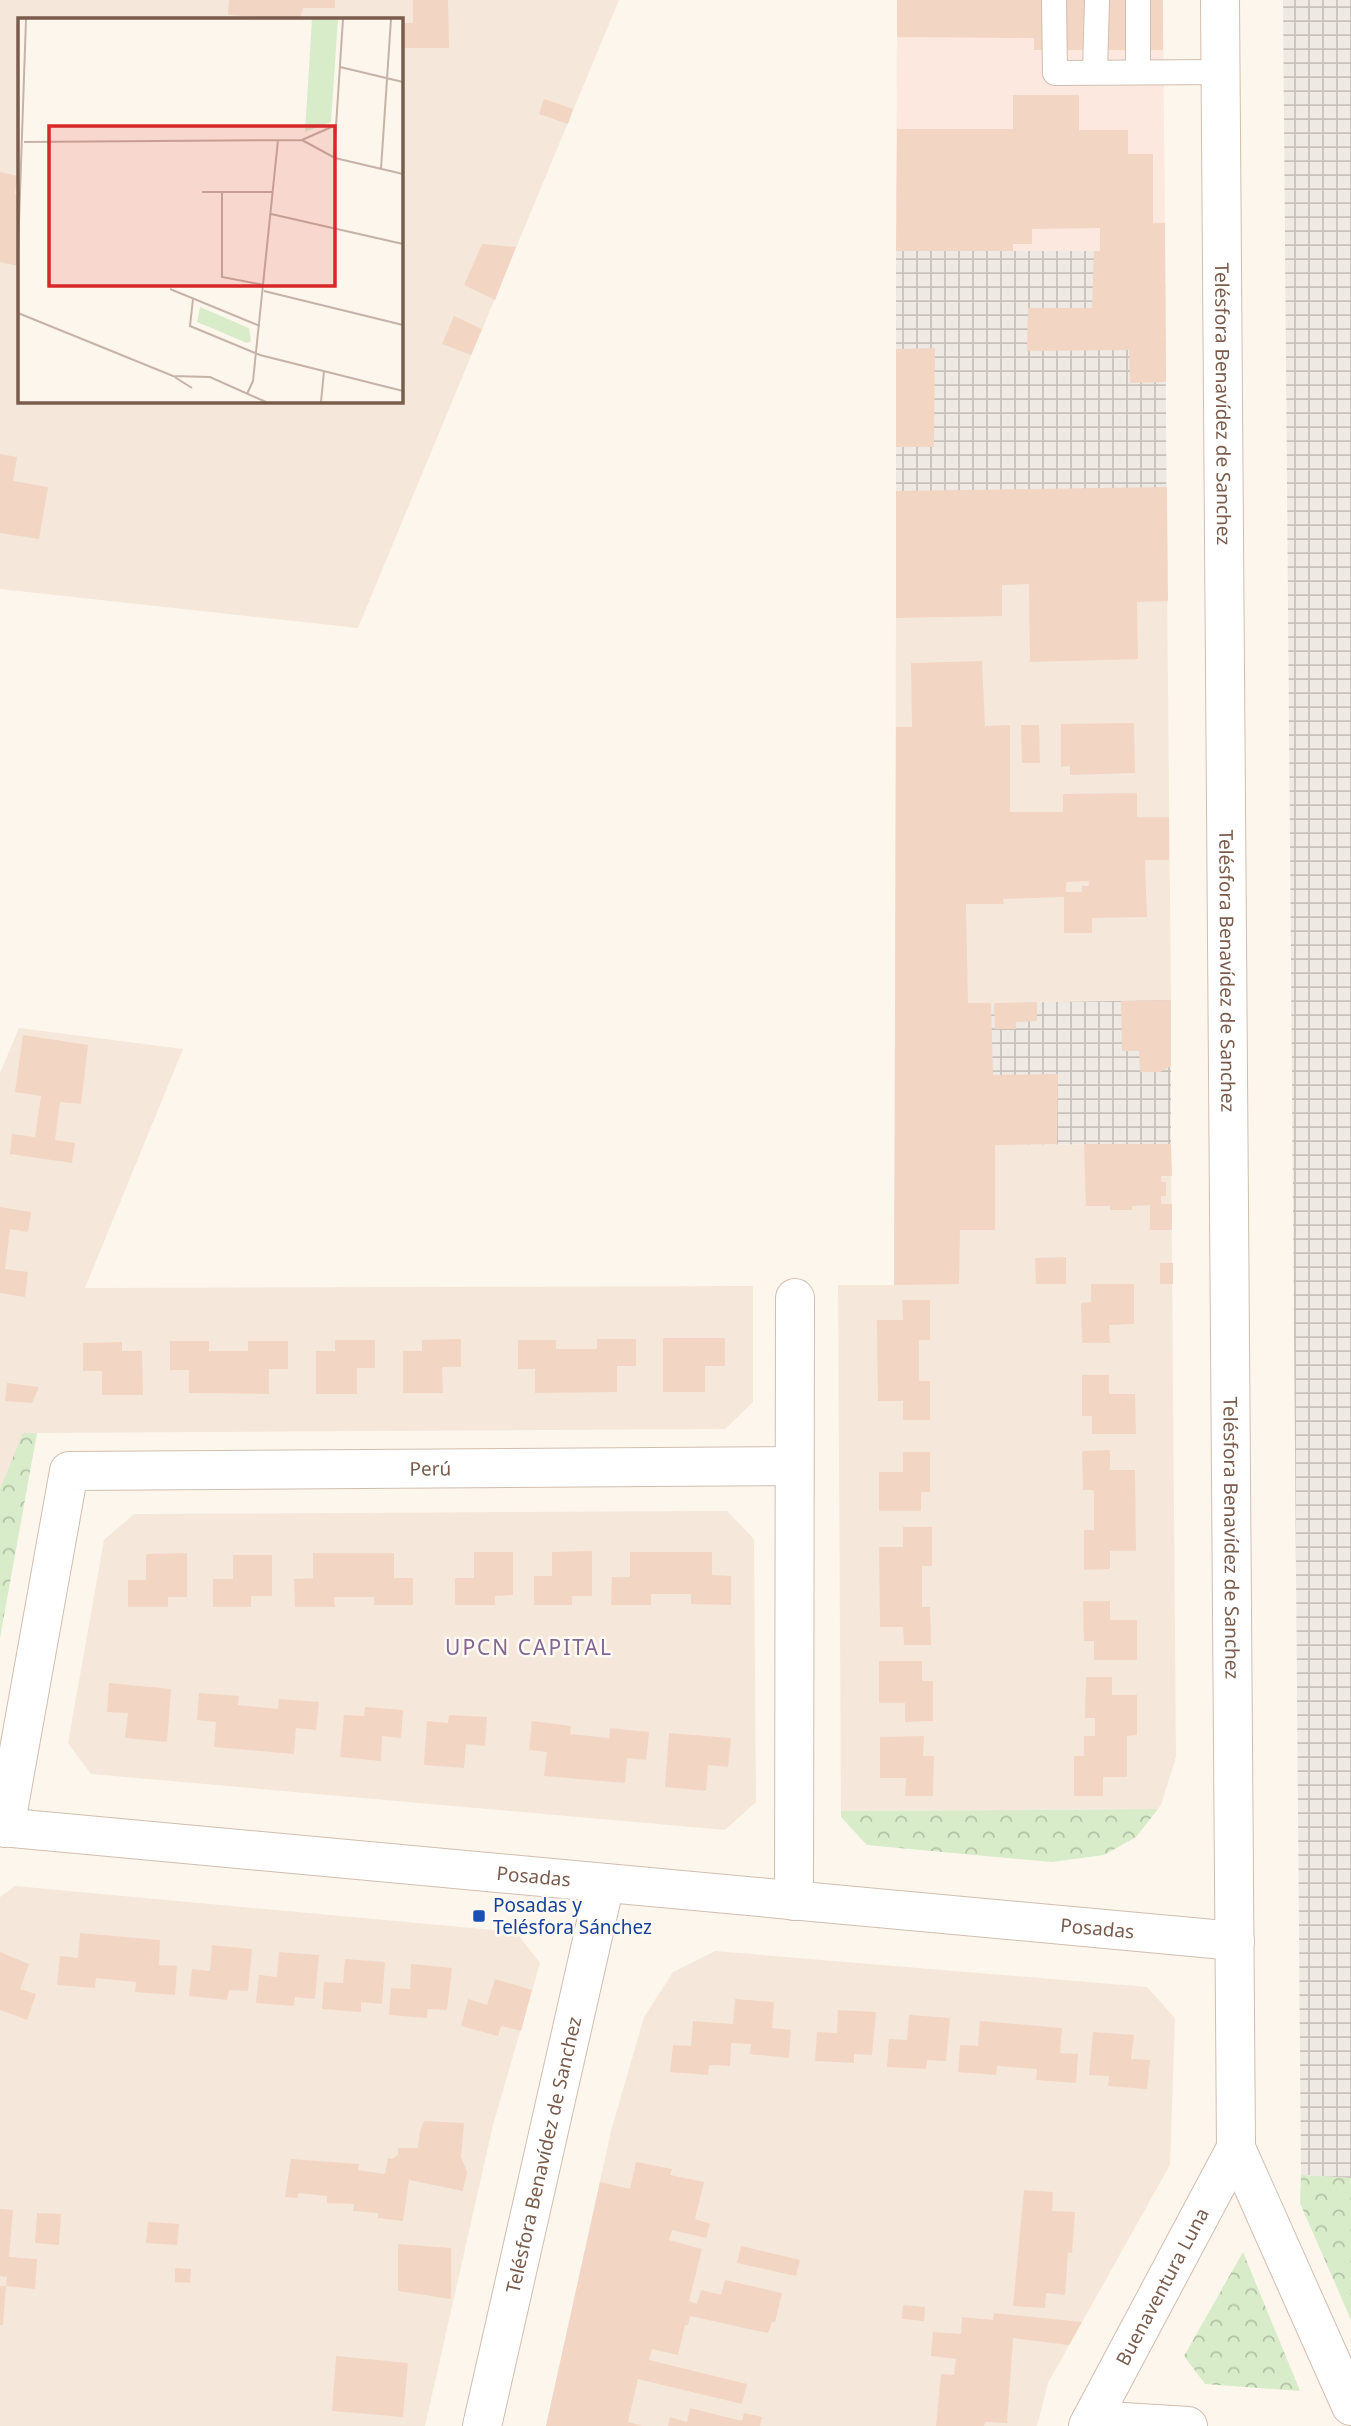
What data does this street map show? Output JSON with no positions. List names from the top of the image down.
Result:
{
  "streets": {
    "street": [
      "Telésfora Benavídez de Sanchez",
      "Perú",
      "Posadas",
      "Buenaventura Luna"
    ]
  },
  "crossings": [
    ["Telésfora Benavídez de Sanchez", "Posadas"],
    ["Telésfora Benavídez de Sanchez", "Buenaventura Luna"],
    ["Perú", "Posadas"],
    ["Posadas", "Buenaventura Luna"]
  ],
  "districts": ["UPCN CAPITAL"],
  "places": {
    "transit": ["Posadas y Telésfora Sánchez"]
  }
}
